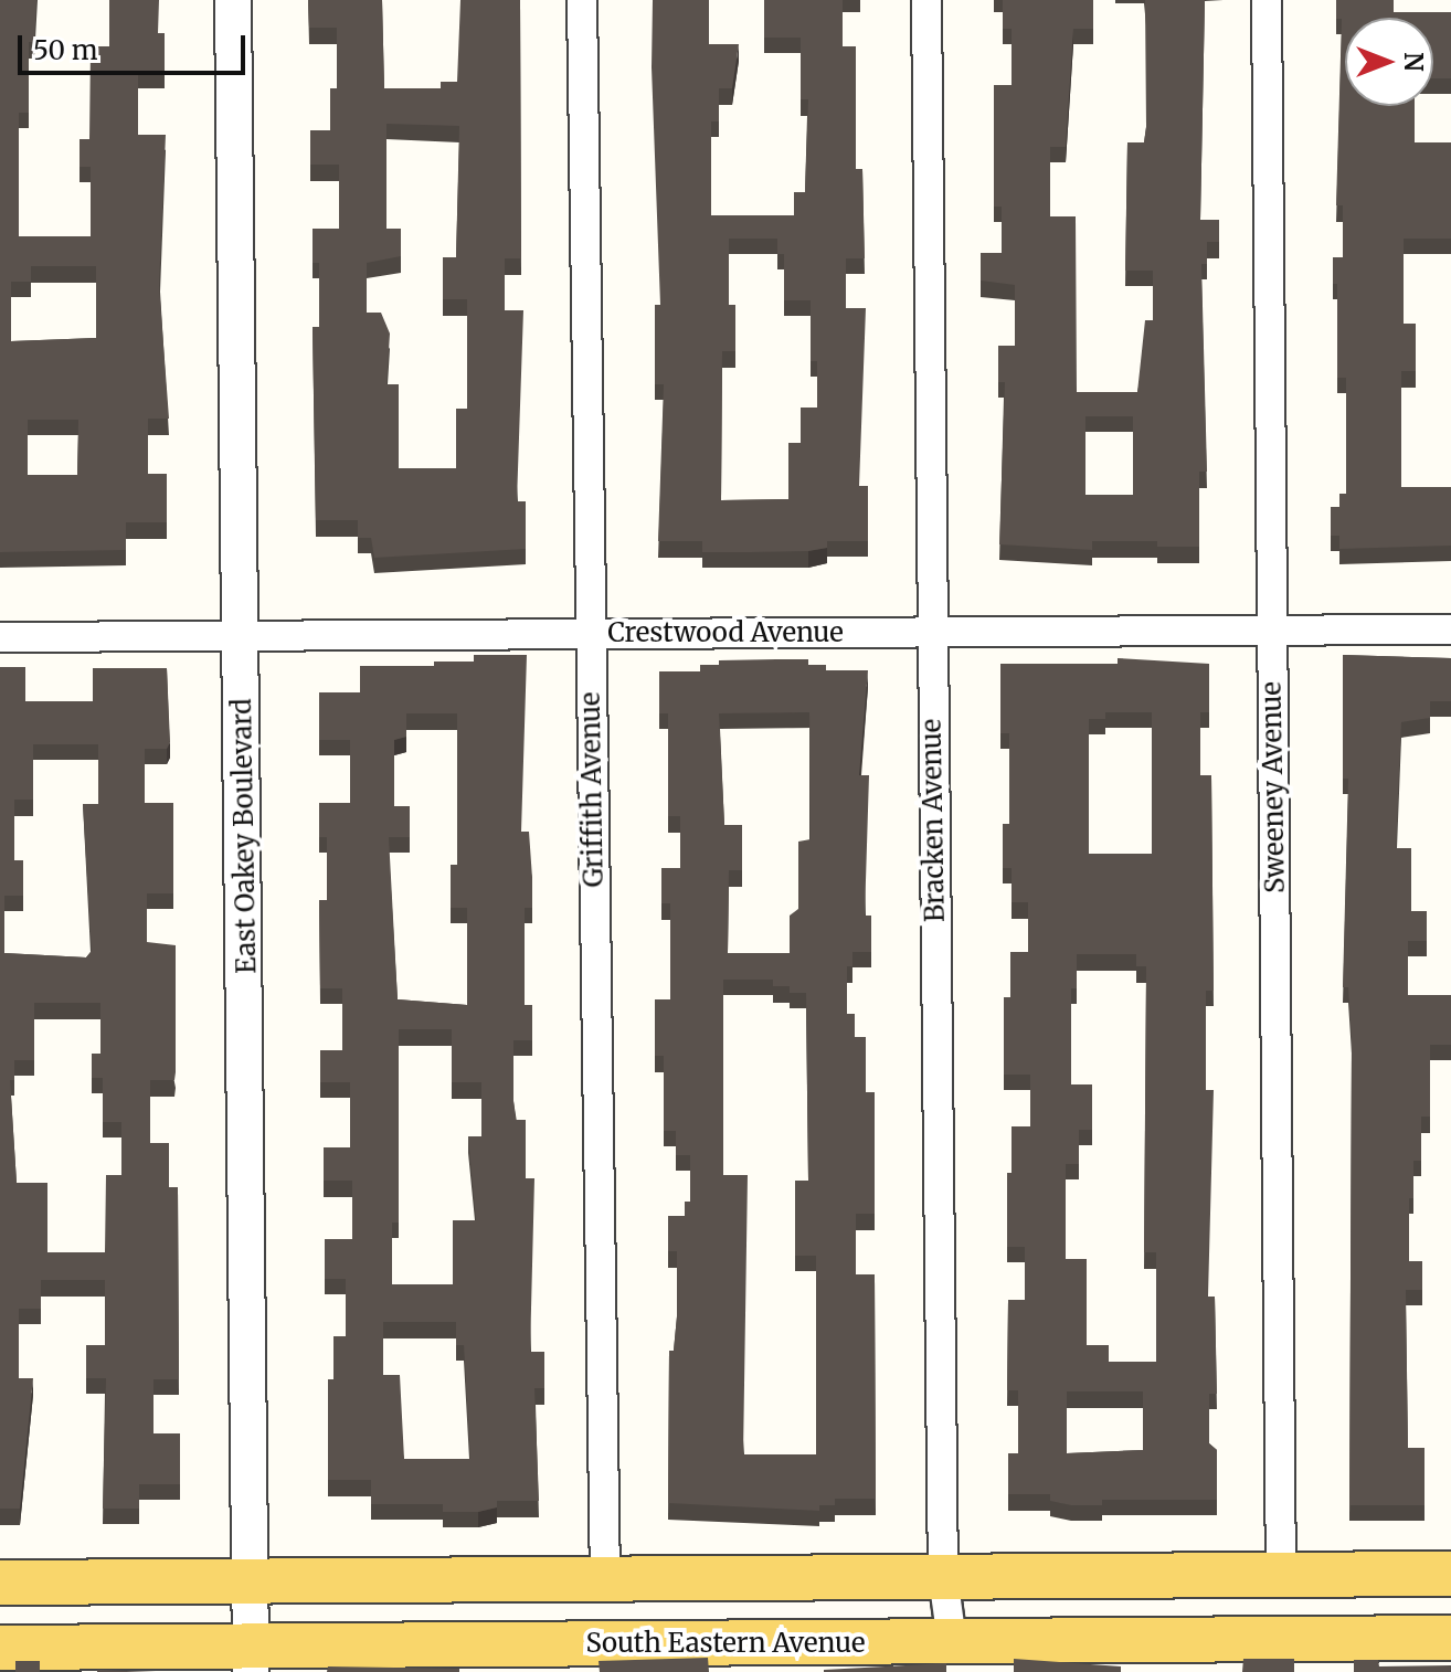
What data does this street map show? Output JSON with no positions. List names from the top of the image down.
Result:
{
  "streets": {
    "main road": ["South Eastern Avenue"],
    "street": [
      "Crestwood Avenue",
      "Sweeney Avenue",
      "Griffith Avenue",
      "Bracken Avenue",
      "East Oakey Boulevard"
    ]
  },
  "crossings": [
    ["Crestwood Avenue", "Sweeney Avenue"],
    ["Crestwood Avenue", "Griffith Avenue"],
    ["Crestwood Avenue", "Bracken Avenue"],
    ["Crestwood Avenue", "East Oakey Boulevard"],
    ["Bracken Avenue", "South Eastern Avenue"],
    ["East Oakey Boulevard", "South Eastern Avenue"]
  ],
  "scale_bar": "50 m",
  "north": "right"
}
